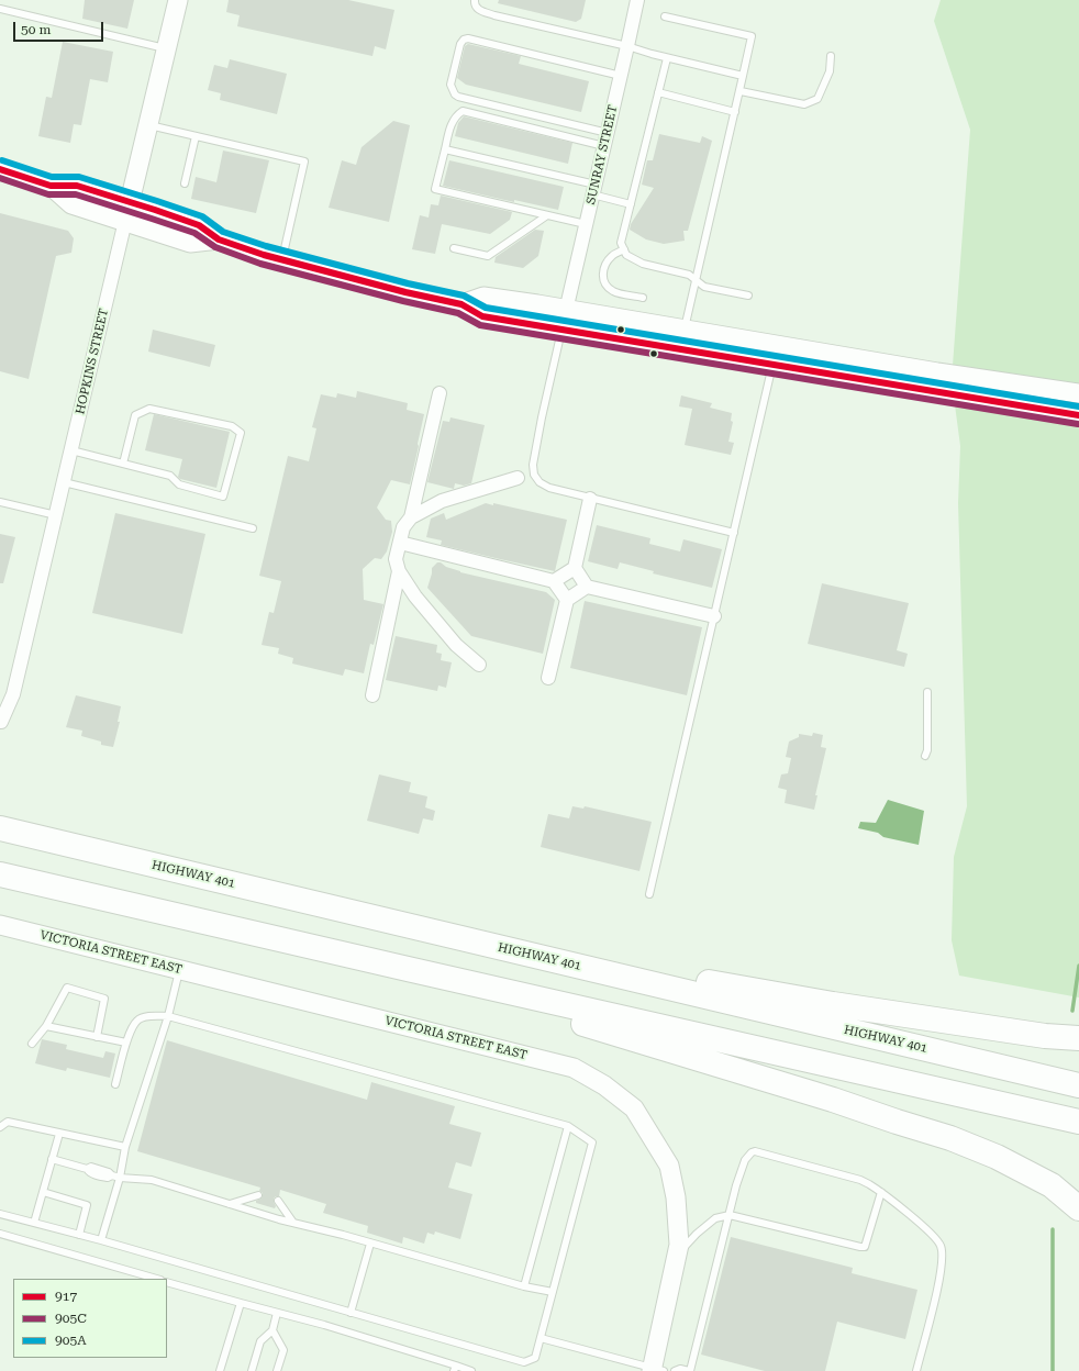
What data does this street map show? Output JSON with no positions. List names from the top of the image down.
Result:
{
  "streets": {
    "highway": ["HIGHWAY 401"],
    "main road": ["HOPKINS STREET", "VICTORIA STREET EAST"],
    "street": ["SUNRAY STREET"]
  },
  "lines": ["transit line 905A", "transit line 917", "transit line 905C"],
  "legend": ["917", "905C", "905A"],
  "scale_bar": "50 m"
}
